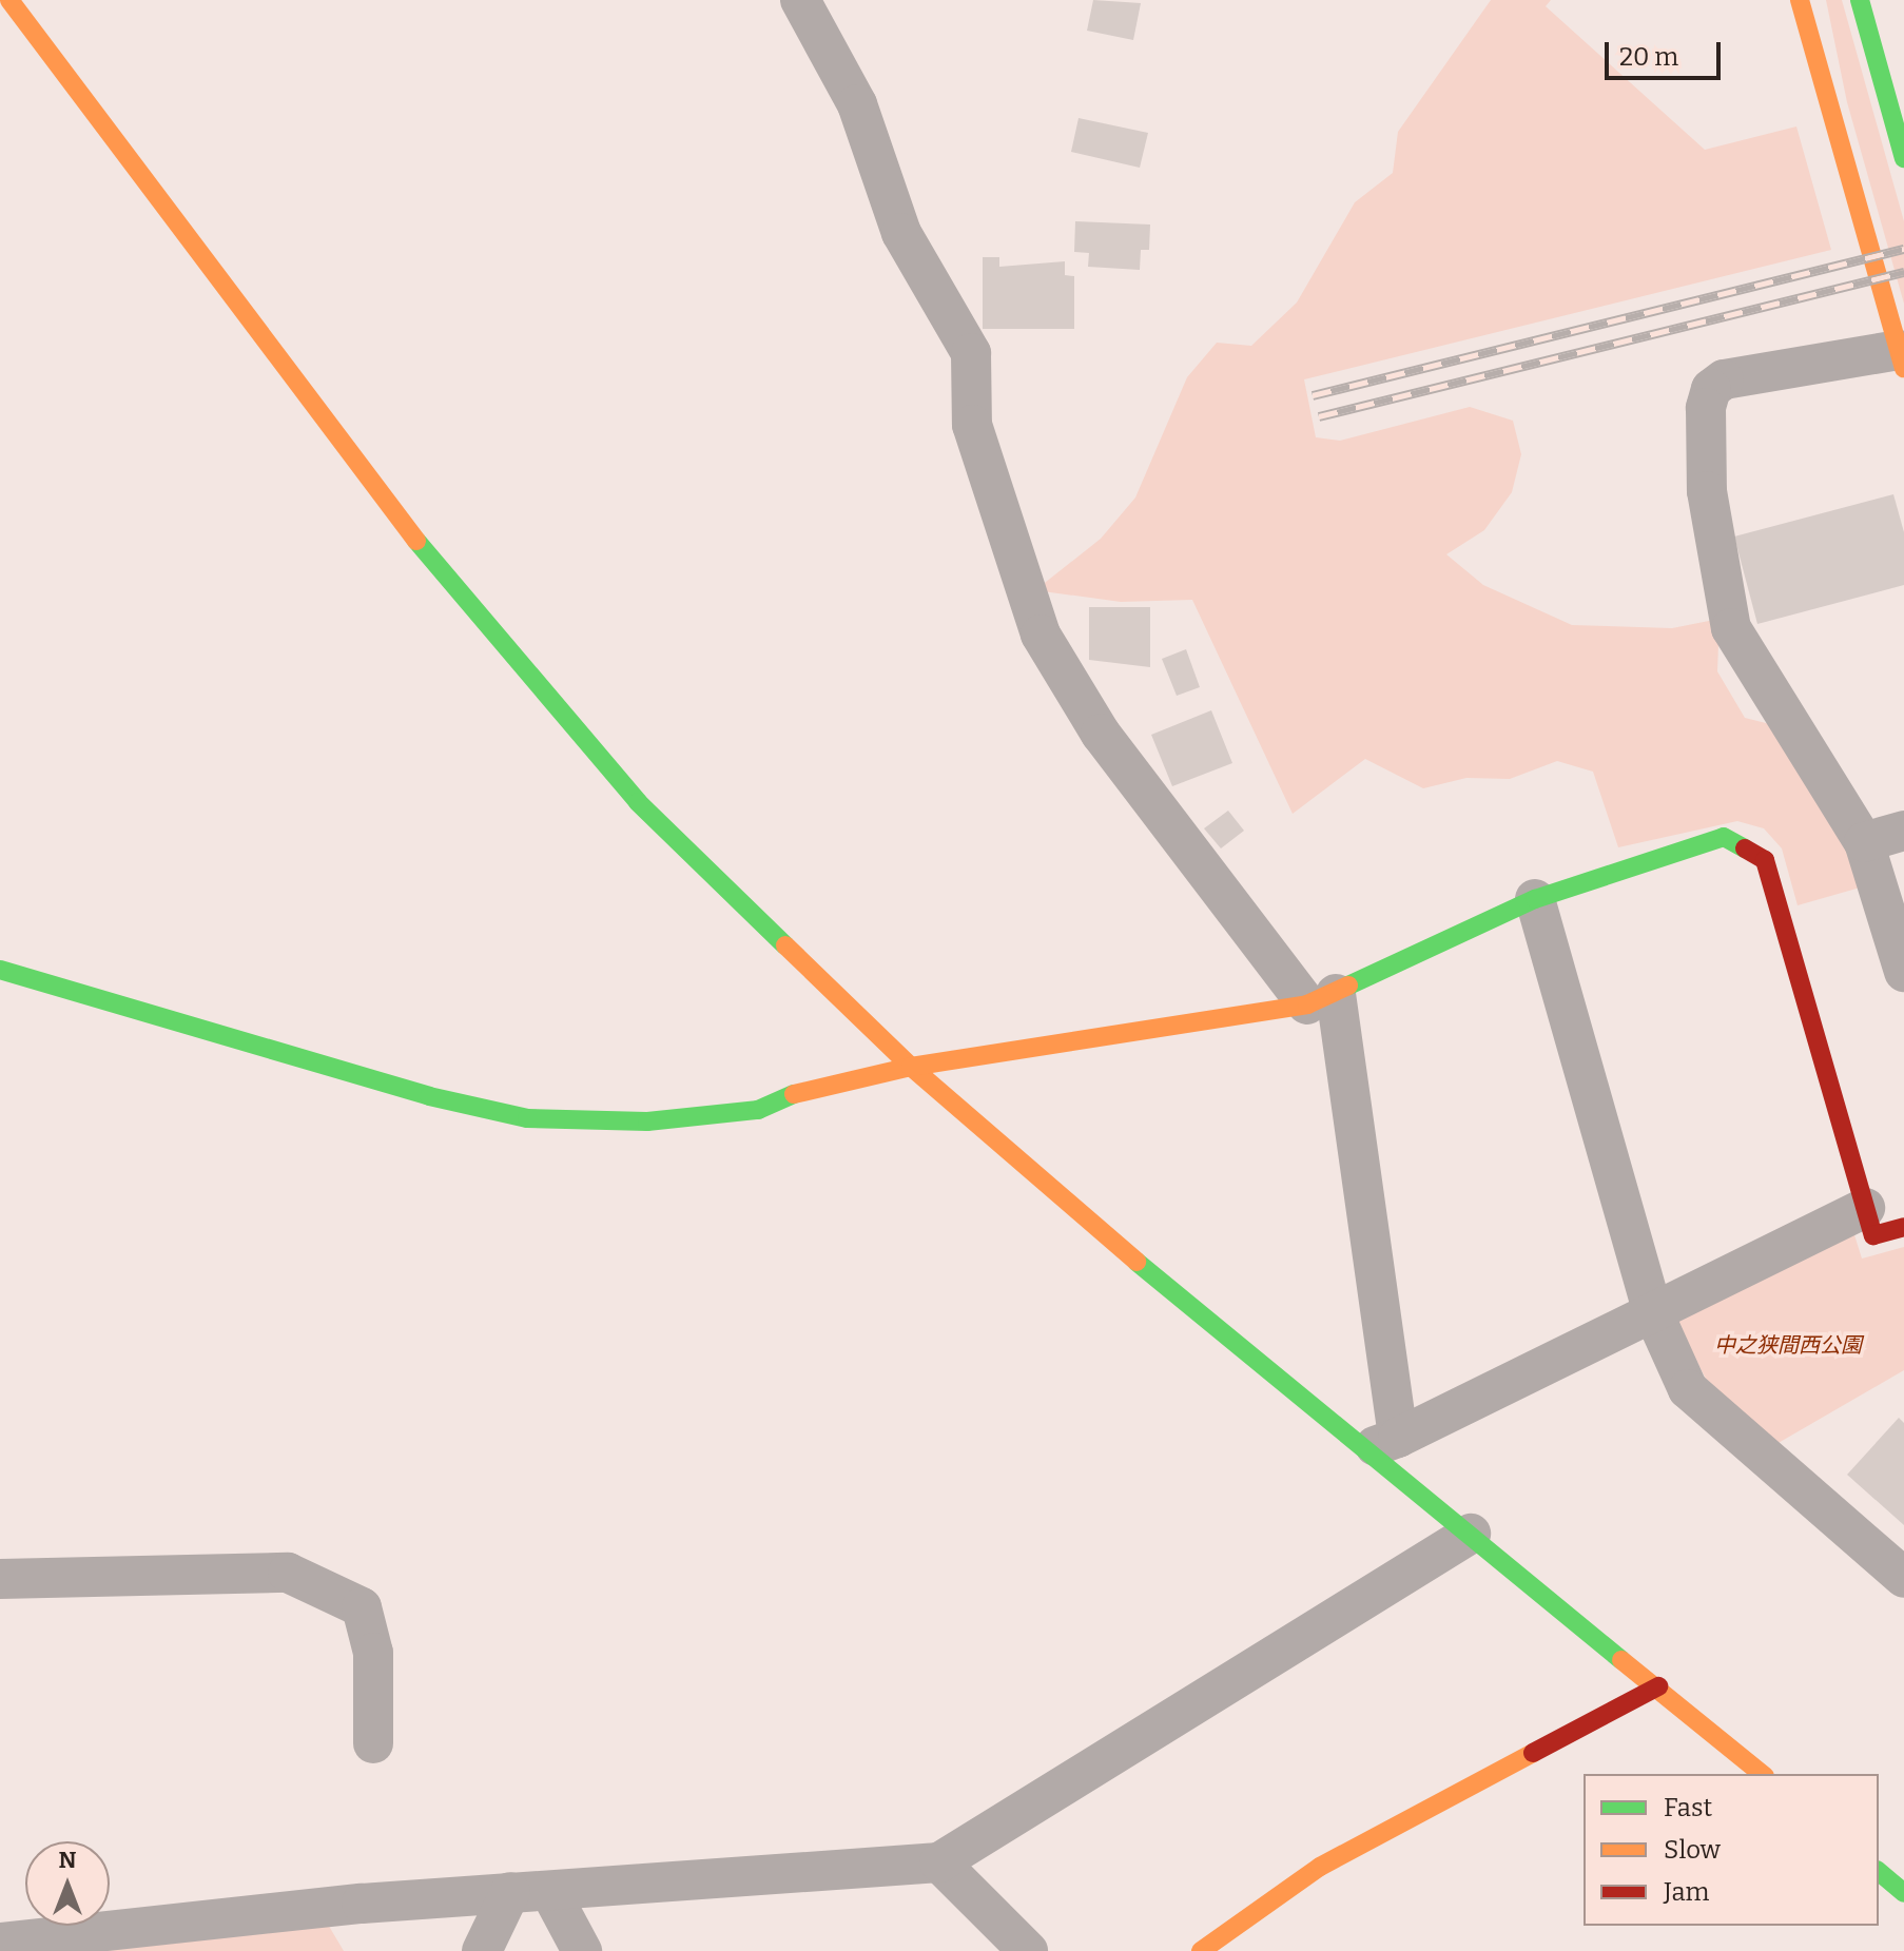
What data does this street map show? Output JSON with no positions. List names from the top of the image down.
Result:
{
  "parks": ["中之狭間西公園"],
  "legend": ["Fast", "Slow", "Jam"],
  "scale_bar": "20 m",
  "north": "top"
}
